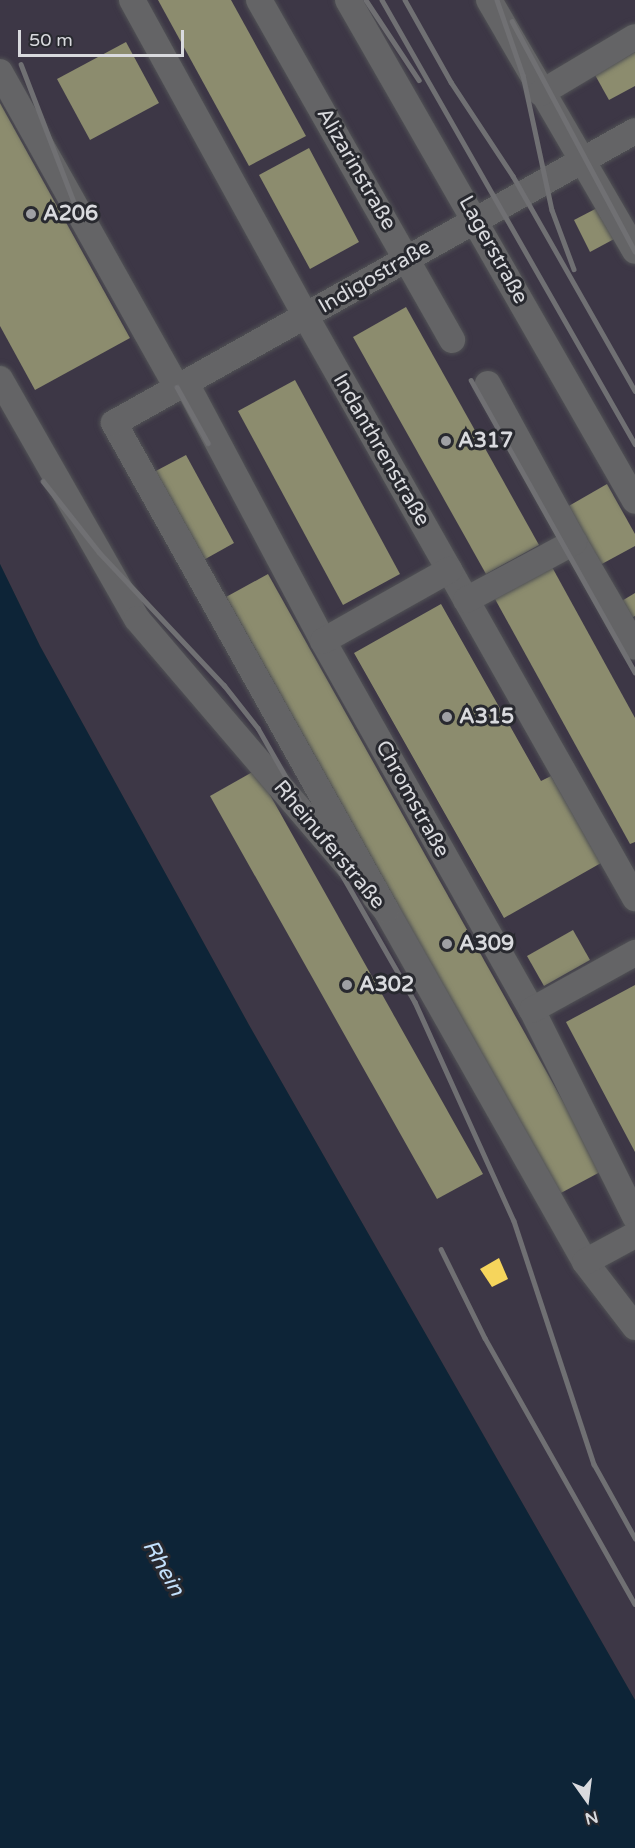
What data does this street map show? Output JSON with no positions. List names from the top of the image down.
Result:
{
  "streets": {
    "street": [
      "Alizarinstraße",
      "Lagerstraße",
      "Indigostraße",
      "Indanthrenstraße",
      "Chromstraße",
      "Rheinuferstraße"
    ]
  },
  "crossings": [
    ["Alizarinstraße", "Indigostraße"],
    ["Lagerstraße", "Indigostraße"],
    ["Indigostraße", "Indanthrenstraße"],
    ["Indigostraße", "Chromstraße"],
    ["Indigostraße", "Rheinuferstraße"]
  ],
  "water": ["Rhein"],
  "places": [
    "A206",
    "A317",
    "A315",
    "A309",
    "A302"
  ],
  "scale_bar": "50 m",
  "north": "bottom"
}
